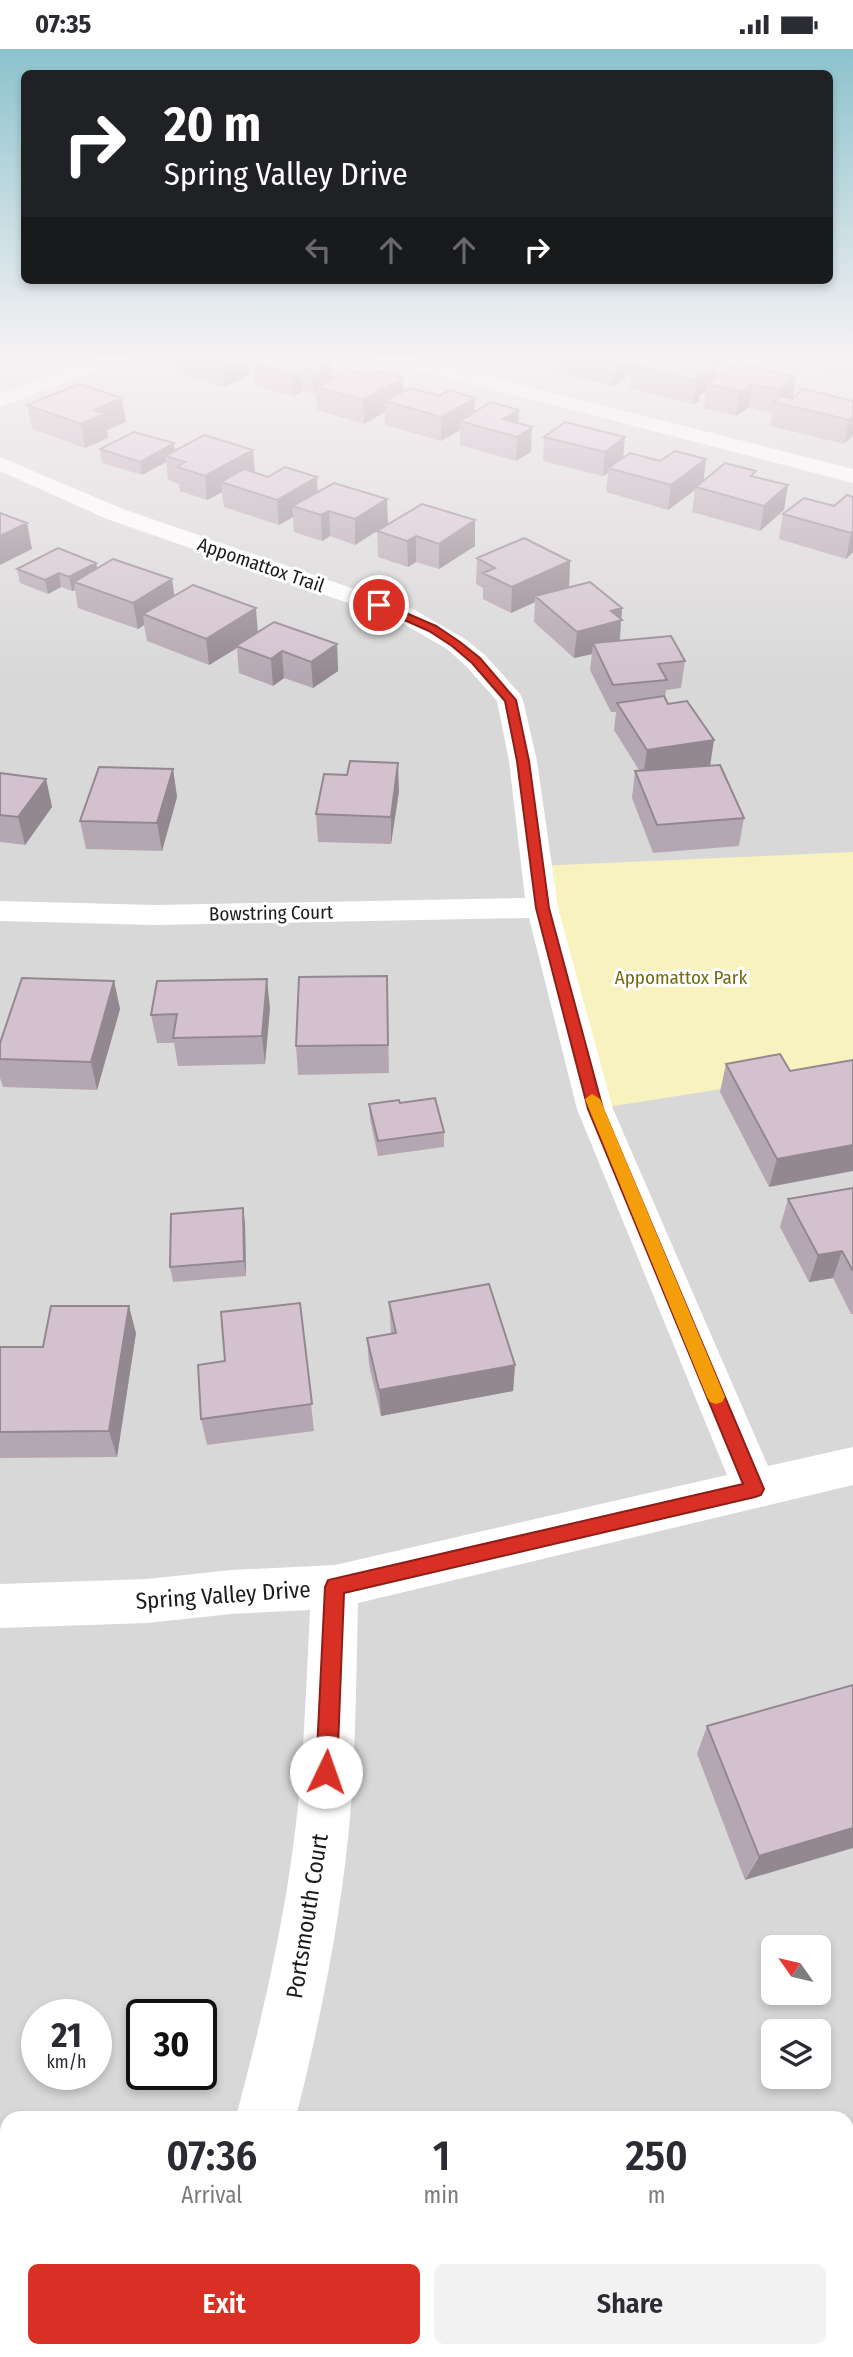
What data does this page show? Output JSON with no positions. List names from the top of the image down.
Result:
{
  "streets": {
    "street": [
      "Appomattox Trail",
      "Bowstring Court",
      "Spring Valley Drive",
      "Portsmouth Court"
    ]
  },
  "crossings": [
    ["Appomattox Trail", "Bowstring Court"],
    ["Appomattox Trail", "Spring Valley Drive"],
    ["Spring Valley Drive", "Portsmouth Court"]
  ],
  "parks": ["Appomattox Park"],
  "north": "top left",
  "page": {
    "status": "07:35",
    "turn": ["20 m", "Spring Valley Drive"],
    "speed": "21 km/h",
    "limit": "30",
    "eta": [
      "07:36",
      "Arrival",
      "1",
      "min",
      "250",
      "m"
    ],
    "buttons": ["Exit", "Share"]
  }
}
